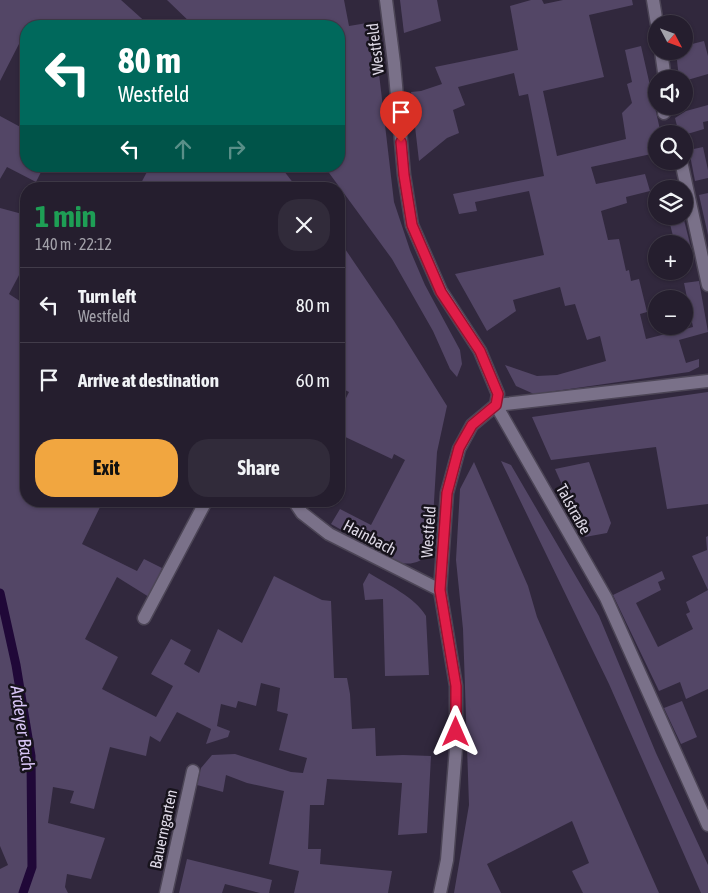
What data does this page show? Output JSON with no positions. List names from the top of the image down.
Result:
{
  "streets": {
    "street": [
      "Westfeld",
      "Talstraße",
      "Hainbach",
      "Bauerngarten"
    ]
  },
  "crossings": [
    ["Westfeld", "Talstraße"],
    ["Westfeld", "Hainbach"]
  ],
  "water": ["Ardeyer Bach"],
  "north": "bottom right",
  "page": {
    "map_buttons": ["+", "−"],
    "turn": ["80 m", "Westfeld"],
    "heading": ["1 min", "140 m · 22:12"],
    "list": [
      {
        "name": "Turn left",
        "note": "Westfeld",
        "value": "80 m"
      },
      {
        "name": "Arrive at destination",
        "value": "60 m"
      }
    ],
    "buttons": ["Exit", "Share"]
  }
}
